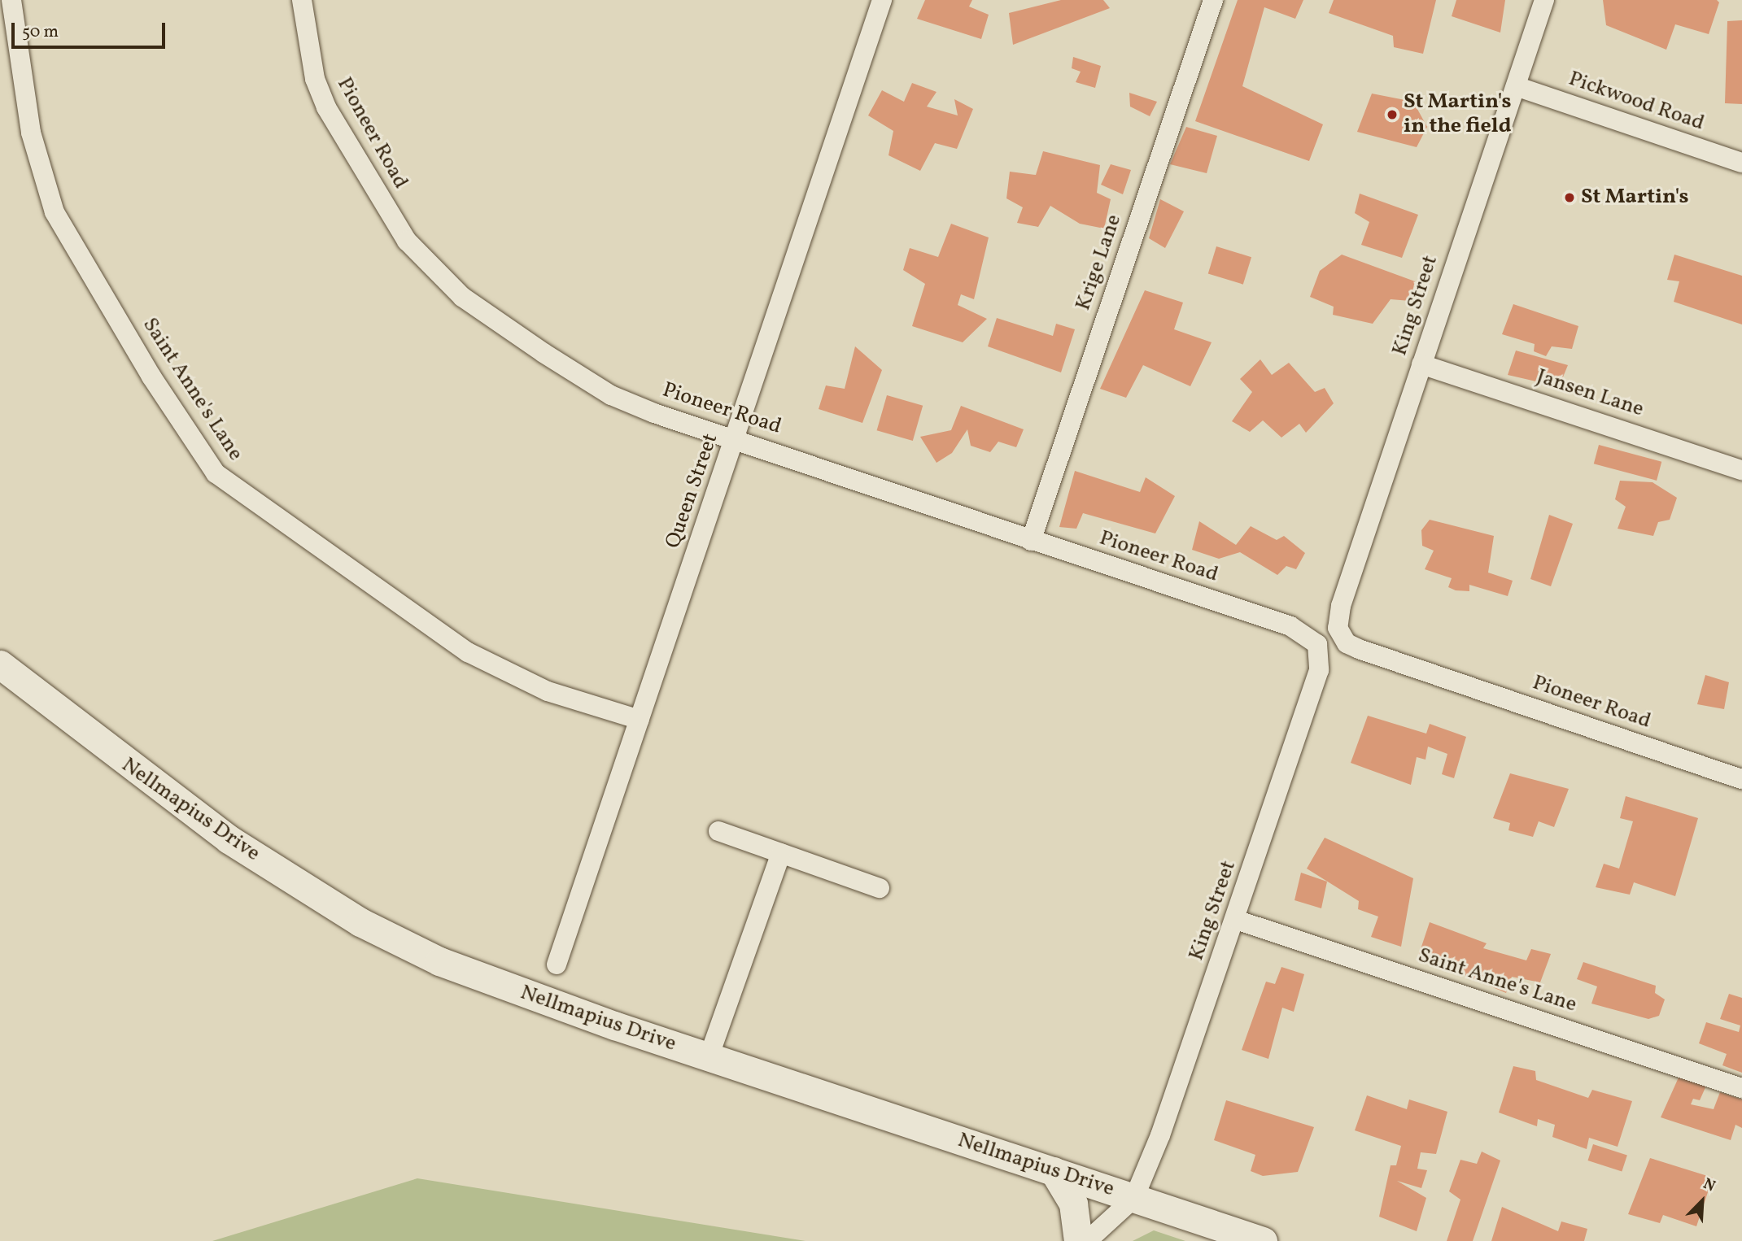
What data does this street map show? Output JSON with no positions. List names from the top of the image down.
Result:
{
  "streets": {
    "main road": ["Nellmapius Drive"],
    "street": [
      "Pickwood Road",
      "Pioneer Road",
      "Krige Lane",
      "King Street",
      "Saint Anne's Lane",
      "Jansen Lane",
      "Queen Street"
    ]
  },
  "crossings": [
    ["Pickwood Road", "King Street"],
    ["Pioneer Road", "Krige Lane"],
    ["Pioneer Road", "King Street"],
    ["Pioneer Road", "Queen Street"],
    ["King Street", "Saint Anne's Lane"],
    ["King Street", "Jansen Lane"],
    ["King Street", "Nellmapius Drive"],
    ["Saint Anne's Lane", "Queen Street"]
  ],
  "places": ["St Martin's in the field", "St Martin's"],
  "scale_bar": "50 m",
  "north": "top right"
}
